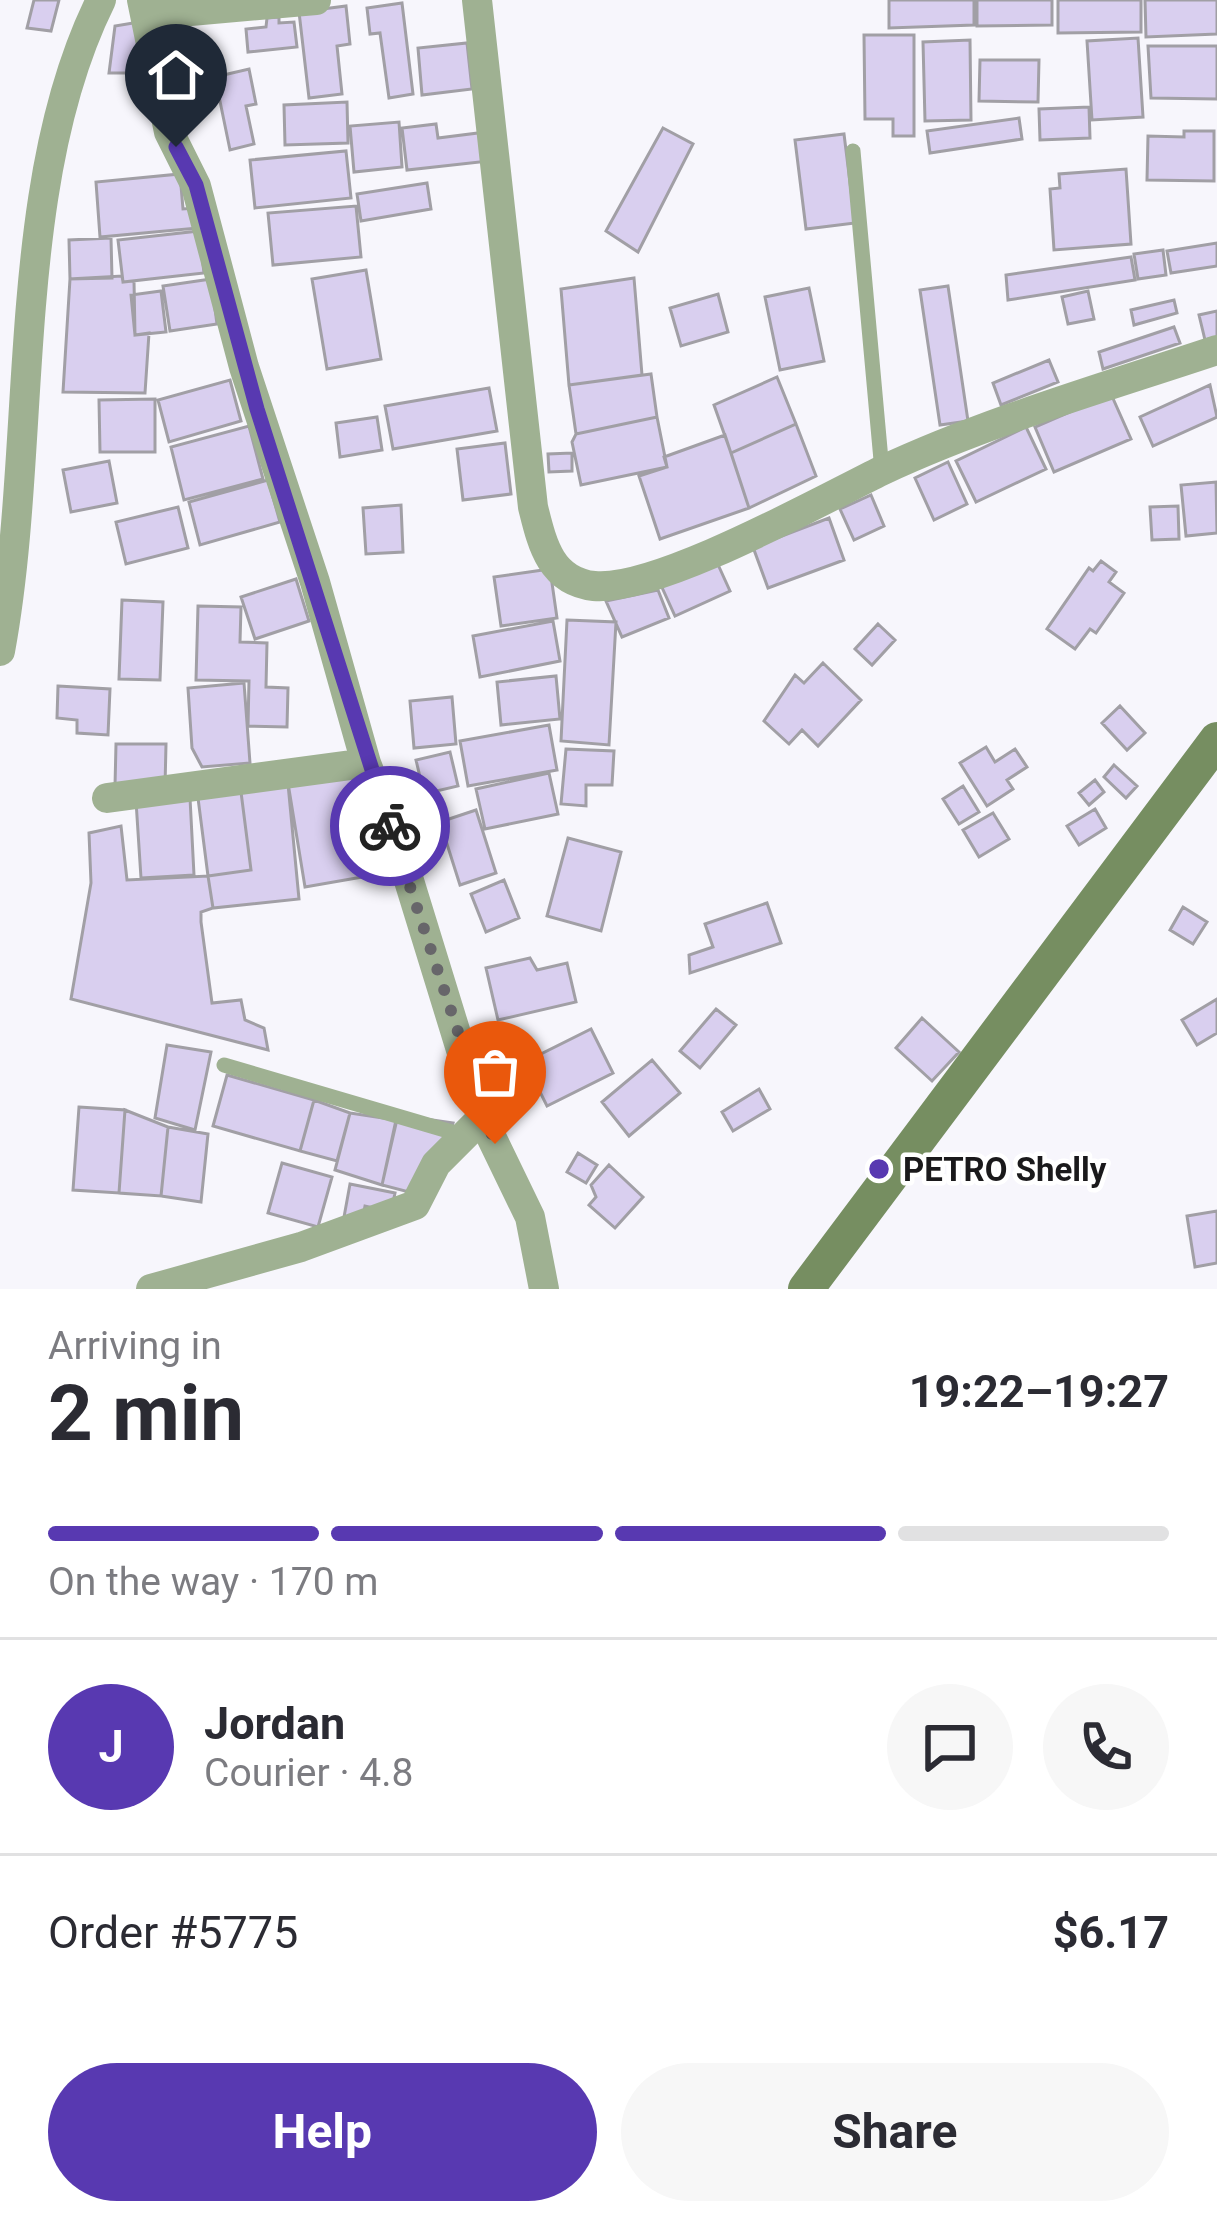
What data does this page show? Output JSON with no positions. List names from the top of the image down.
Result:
{
  "places": ["PETRO Shelly"],
  "page": {
    "heading": ["2 min", "Arriving in", "19:22–19:27"],
    "panel": [
      "Jordan",
      "Courier · 4.8",
      "Order #5775",
      "$6.17"
    ],
    "bar": "On the way · 170 m",
    "round": "J",
    "buttons": ["Help", "Share"]
  }
}
